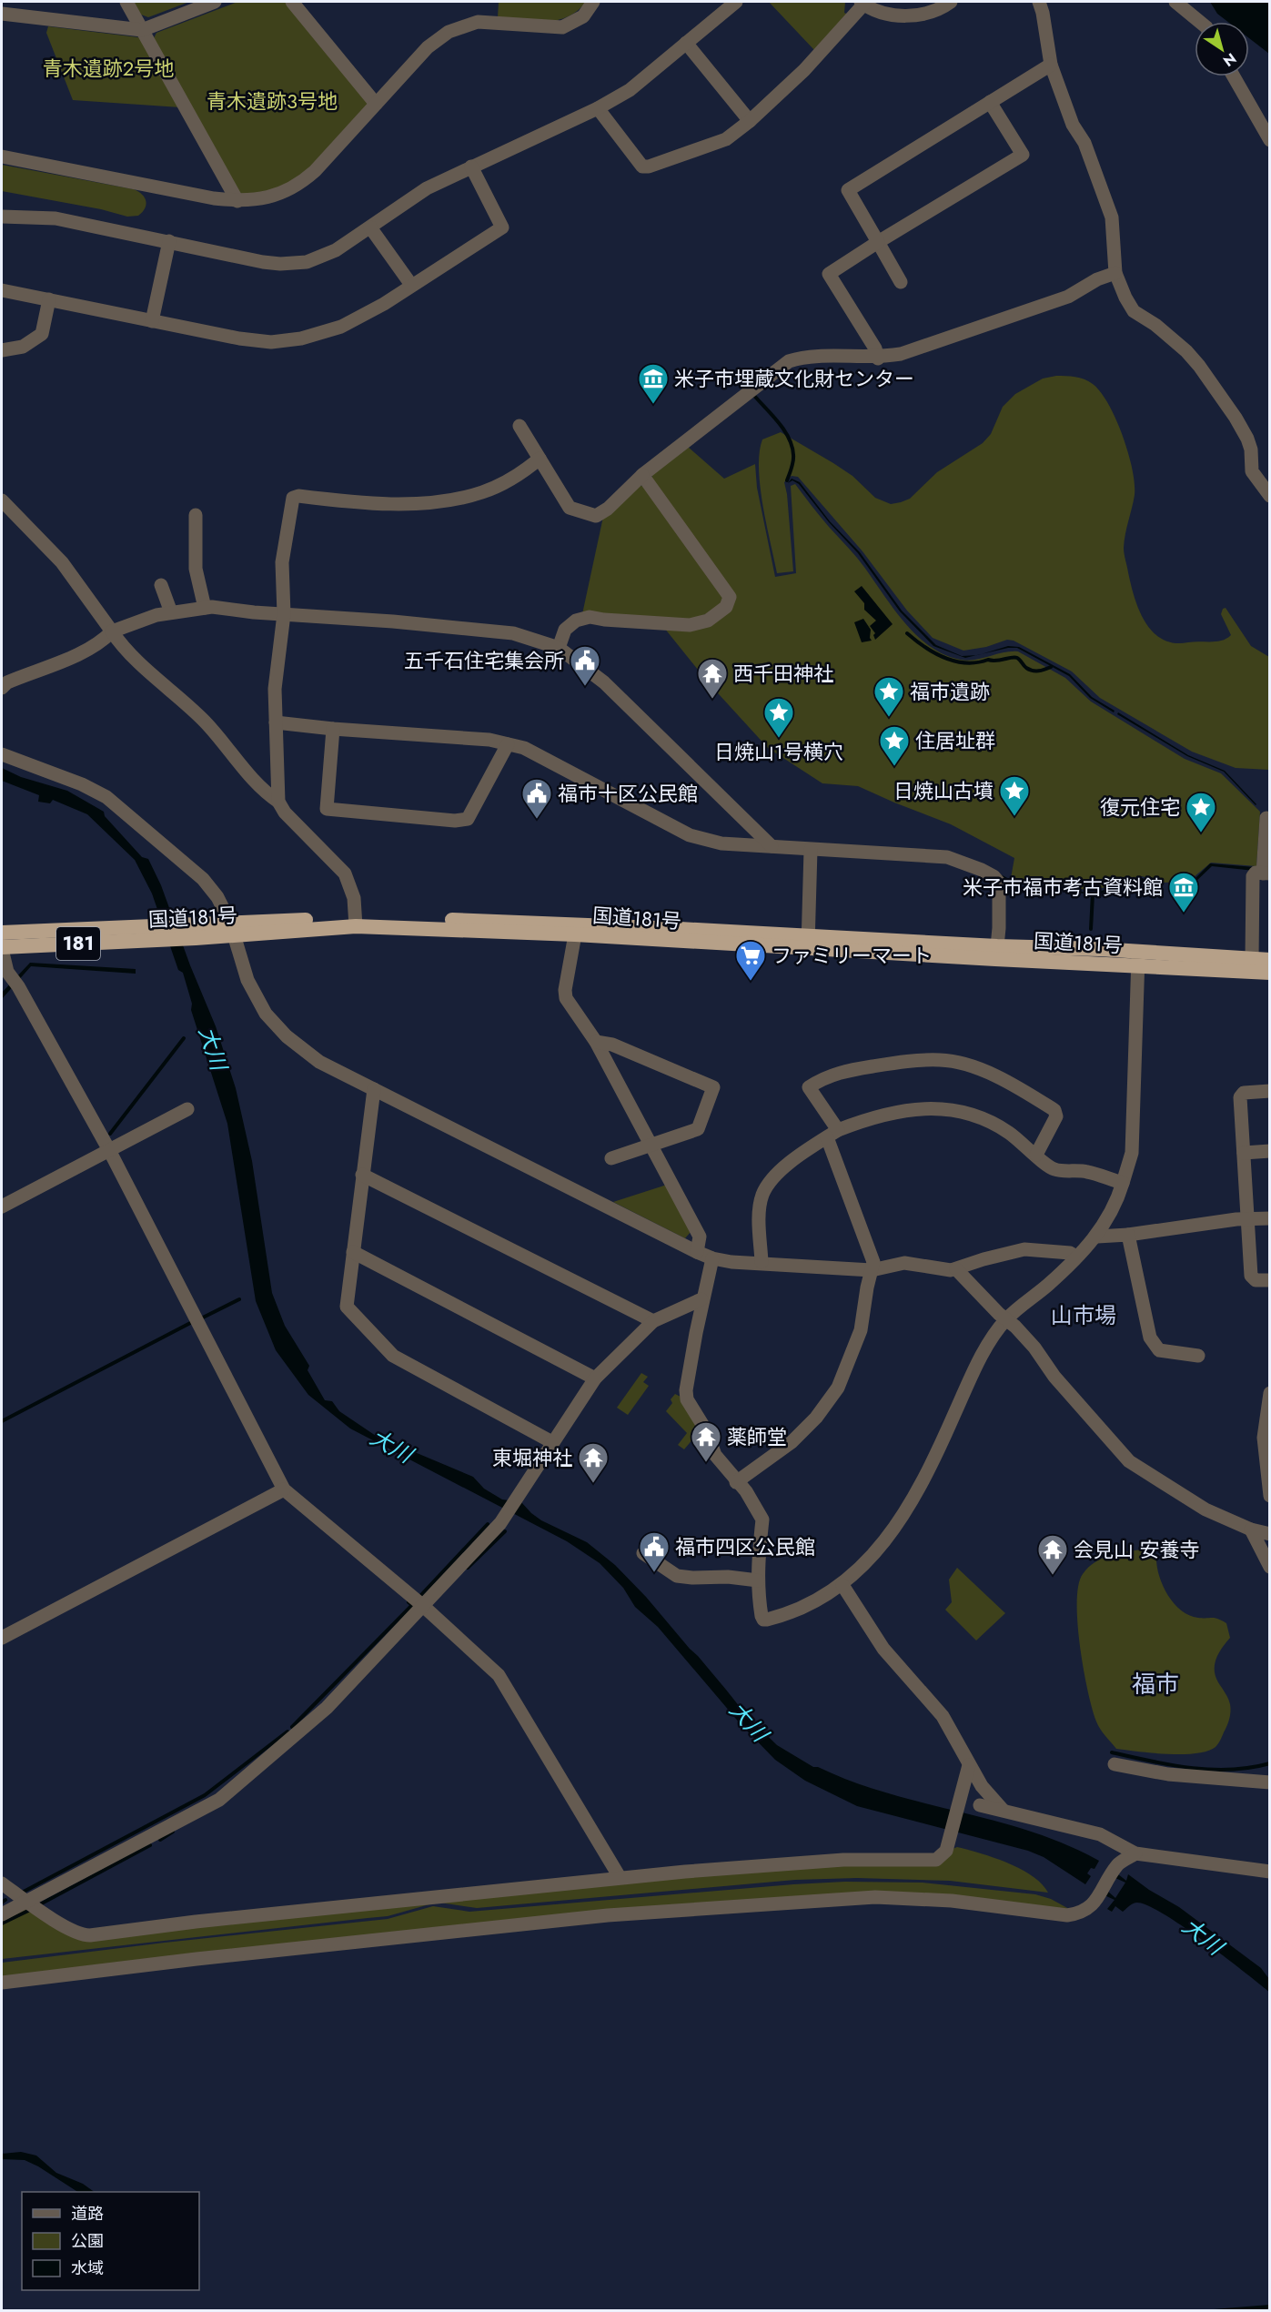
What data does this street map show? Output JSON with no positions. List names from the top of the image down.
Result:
{
  "streets": {
    "highway": ["国道181号", "181"]
  },
  "districts": ["山市場", "福市"],
  "water": ["大川"],
  "parks": ["青木遺跡2号地", "青木遺跡3号地"],
  "places": {
    "museum": ["米子市埋蔵文化財センター", "米子市福市考古資料館"],
    "public building": ["五千石住宅集会所", "福市十区公民館", "福市四区公民館"],
    "temple": [
      "西千田神社",
      "薬師堂",
      "東堀神社",
      "会見山 安養寺"
    ],
    "place": [
      "福市遺跡",
      "日焼山1号横穴",
      "住居址群",
      "日焼山古墳",
      "復元住宅"
    ],
    "supermarket": ["ファミリーマート"]
  },
  "legend": ["道路", "公園", "水域"],
  "north": "bottom right"
}
